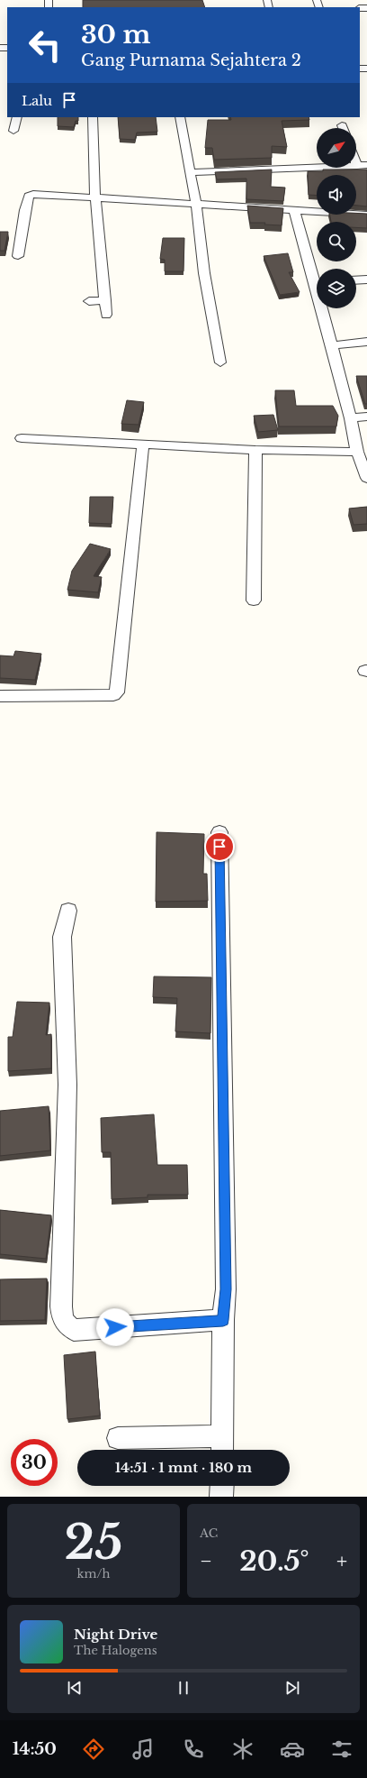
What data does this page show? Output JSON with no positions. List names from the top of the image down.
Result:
{
  "north": "top right",
  "page": {
    "turn": ["30 m", "Gang Purnama Sejahtera 2"],
    "then": "Lalu",
    "limit": "30",
    "trip": "14:51 · 1 mnt · 180 m",
    "tile": [
      ["25", "km/h"],
      "AC"
    ],
    "heat": ["−", "20.5°", "+"],
    "song": ["Night Drive", "The Halogens"],
    "tabs": "14:50"
  }
}
